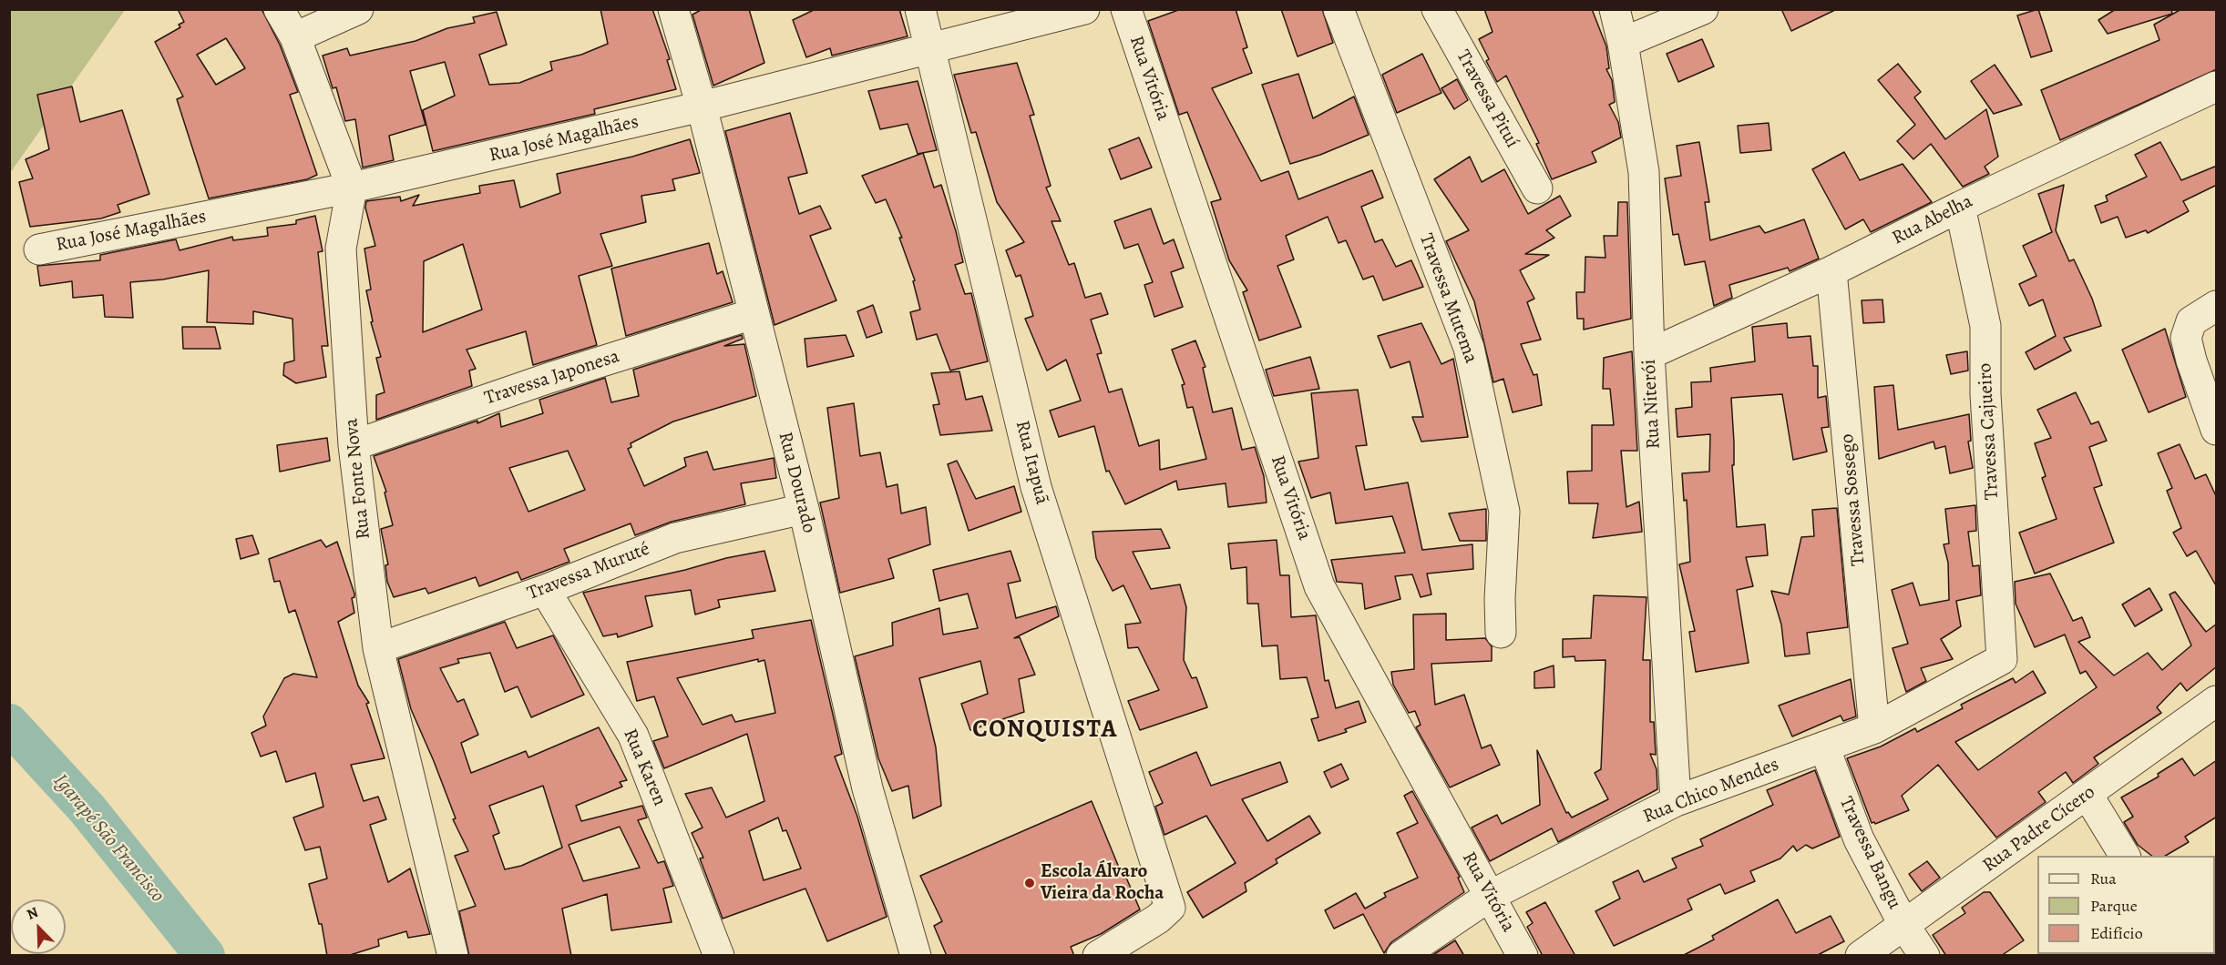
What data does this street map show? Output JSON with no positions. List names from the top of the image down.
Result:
{
  "streets": {
    "street": [
      "Rua Vitória",
      "Travessa Pituí",
      "Rua José Magalhães",
      "Rua Abelha",
      "Travessa Mutema",
      "Travessa Japonesa",
      "Rua Niterói",
      "Travessa Cajueiro",
      "Rua Itapuã",
      "Rua Fonte Nova",
      "Rua Dourado",
      "Travessa Sossego",
      "Travessa Muruté",
      "Rua Karen",
      "Rua Chico Mendes",
      "Rua Padre Cícero",
      "Travessa Bangu"
    ]
  },
  "crossings": [
    ["Rua Vitória", "Rua Chico Mendes"],
    ["Rua José Magalhães", "Rua Itapuã"],
    ["Rua José Magalhães", "Rua Fonte Nova"],
    ["Rua José Magalhães", "Rua Dourado"],
    ["Rua Abelha", "Rua Niterói"],
    ["Rua Abelha", "Travessa Cajueiro"],
    ["Rua Abelha", "Travessa Sossego"],
    ["Travessa Japonesa", "Rua Fonte Nova"],
    ["Travessa Japonesa", "Rua Dourado"],
    ["Rua Niterói", "Rua Chico Mendes"],
    ["Travessa Cajueiro", "Rua Chico Mendes"],
    ["Rua Fonte Nova", "Travessa Muruté"],
    ["Rua Dourado", "Travessa Muruté"],
    ["Travessa Sossego", "Rua Chico Mendes"],
    ["Travessa Muruté", "Rua Karen"],
    ["Rua Chico Mendes", "Travessa Bangu"],
    ["Rua Padre Cícero", "Travessa Bangu"]
  ],
  "districts": ["CONQUISTA"],
  "water": ["Igarapé São Francisco"],
  "places": ["Escola Álvaro Vieira da Rocha"],
  "legend": ["Rua", "Parque", "Edifício"],
  "north": "top left"
}
